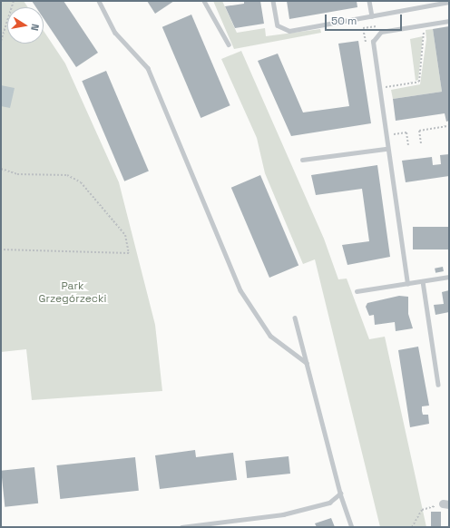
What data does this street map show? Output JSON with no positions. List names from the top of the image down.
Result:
{
  "parks": ["Park Grzegórzecki"],
  "scale_bar": "50 m",
  "north": "right"
}
